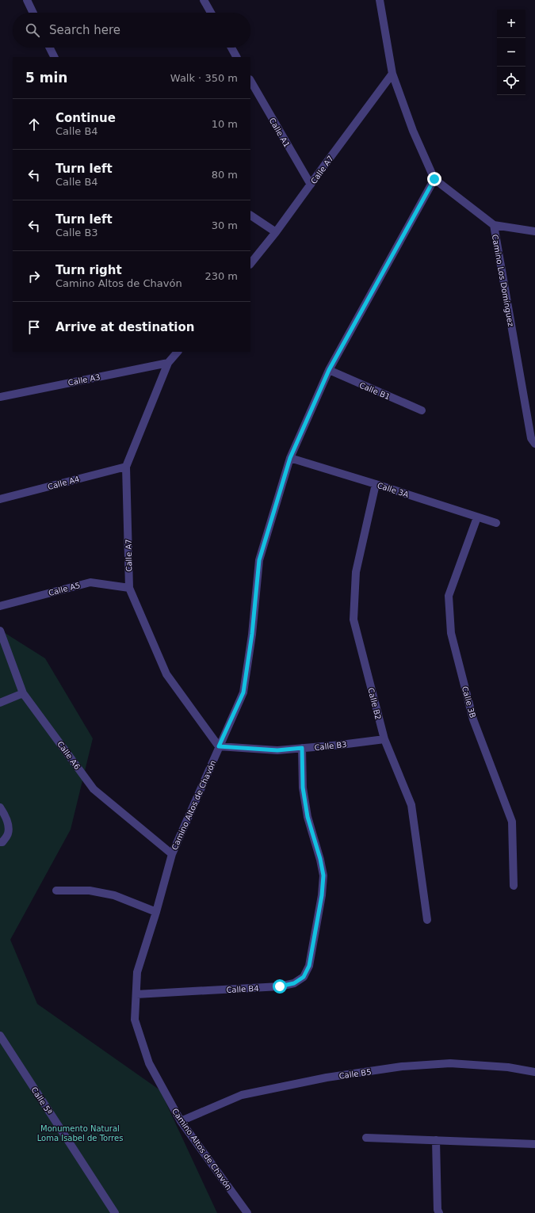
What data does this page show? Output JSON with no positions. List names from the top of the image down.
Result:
{
  "streets": {
    "street": [
      "Calle A1",
      "Calle A7",
      "Camino Los Domínguez",
      "Calle A3",
      "Calle B1",
      "Calle A4",
      "Calle 3A",
      "Calle A5",
      "Calle 3B",
      "Calle B2",
      "Calle B3",
      "Calle A6",
      "Camino Altos de Chavón",
      "Calle B4",
      "Calle B5",
      "Calle 5ª"
    ]
  },
  "crossings": [
    ["Calle A1", "Calle A7"],
    ["Calle A7", "Camino Los Domínguez"],
    ["Calle A7", "Calle A3"],
    ["Calle A7", "Calle A4"],
    ["Calle A7", "Calle A5"],
    ["Calle A7", "Calle B3"],
    ["Calle A7", "Camino Altos de Chavón"],
    ["Camino Los Domínguez", "Camino Altos de Chavón"],
    ["Calle B1", "Camino Altos de Chavón"],
    ["Calle 3A", "Calle 3B"],
    ["Calle 3A", "Calle B2"],
    ["Calle 3A", "Camino Altos de Chavón"],
    ["Calle B2", "Calle B3"],
    ["Calle B3", "Camino Altos de Chavón"],
    ["Calle B3", "Calle B4"],
    ["Calle A6", "Camino Altos de Chavón"],
    ["Camino Altos de Chavón", "Calle B4"],
    ["Camino Altos de Chavón", "Calle B5"]
  ],
  "parks": ["Monumento Natural Loma Isabel de Torres"],
  "page": {
    "map_buttons": ["+", "−"],
    "search": "Search here",
    "heading": ["5 min", "Walk · 350 m"],
    "list": [
      ["Continue", "Calle B4", "10 m"],
      ["Turn left", "Calle B4", "80 m"],
      ["Turn left", "Calle B3", "30 m"],
      ["Turn right", "Camino Altos de Chavón", "230 m"],
      "Arrive at destination"
    ]
  }
}
